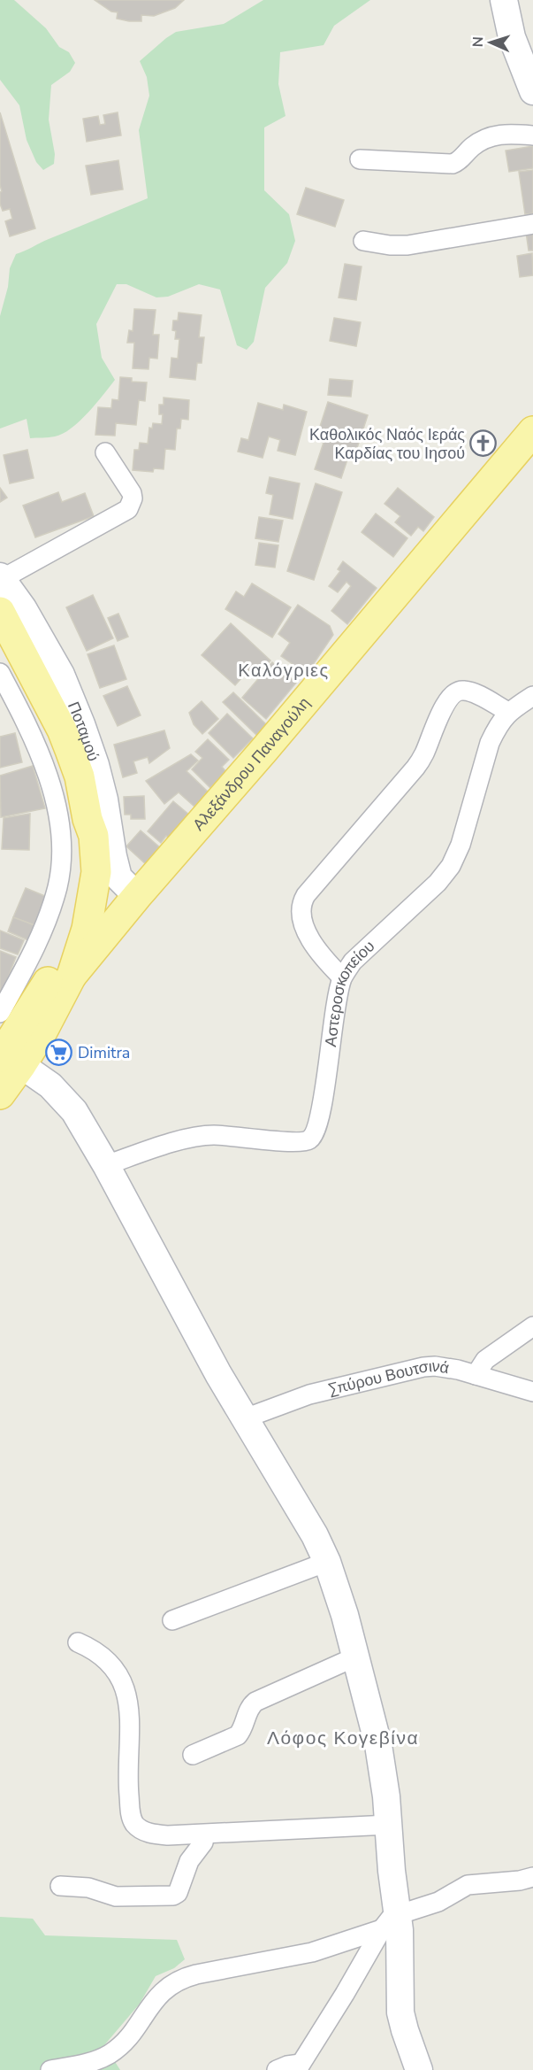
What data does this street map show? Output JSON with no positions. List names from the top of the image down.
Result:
{
  "streets": {
    "main road": ["Αλεξάνδρου Παναγούλη"],
    "street": ["Ποταμού", "Αστεροσκοπείου", "Σπύρου Βουτσινά"]
  },
  "crossings": [
    ["Ποταμού", "Αλεξάνδρου Παναγούλη"]
  ],
  "districts": ["Καλόγριες", "Λόφος Κογεβίνα"],
  "places": {
    "church": ["Καθολικός Ναός Ιεράς Καρδίας του Ιησού"],
    "supermarket": ["Dimitra"]
  },
  "north": "left"
}
